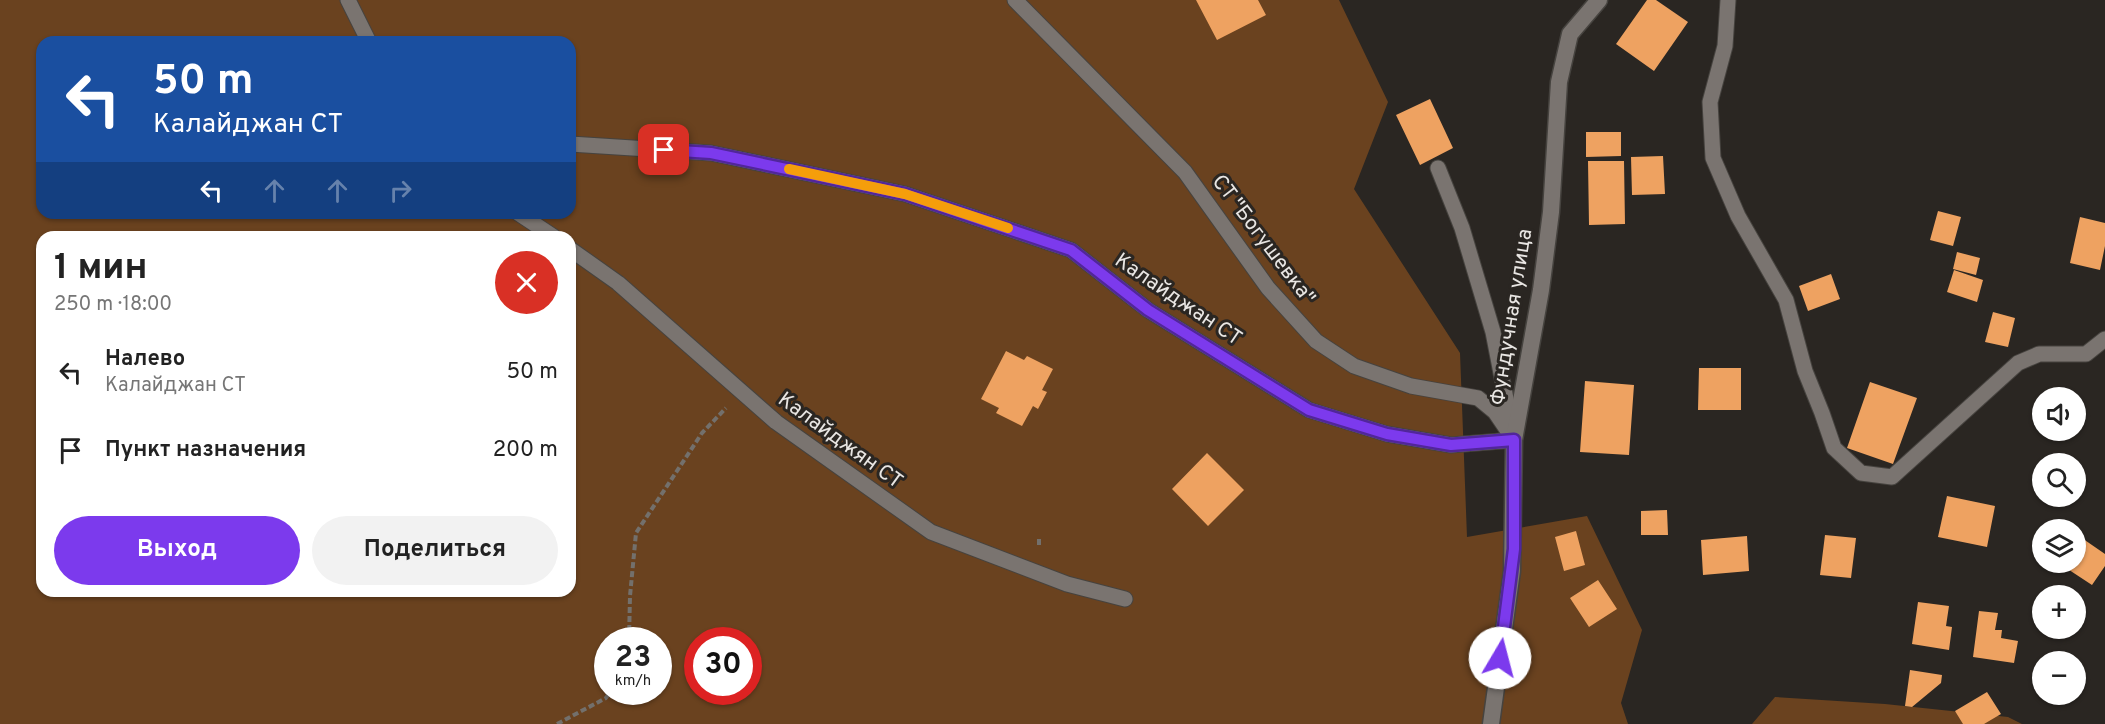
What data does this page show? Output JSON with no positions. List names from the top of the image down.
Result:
{
  "streets": {
    "street": ["Фундучная улица"],
    "lane": ["СТ \"Богушевка\"", "Калайджан СТ", "Калайджян СТ"]
  },
  "crossings": [
    ["СТ \"Богушевка\"", "Калайджан СТ"],
    ["СТ \"Богушевка\"", "Фундучная улица"],
    ["Калайджан СТ", "Фундучная улица"]
  ],
  "page": {
    "turn": ["50 m", "Калайджан СТ"],
    "heading": ["1 мин", "250 m · 18:00"],
    "list": [
      {
        "name": "Налево",
        "note": "Калайджан СТ",
        "value": "50 m"
      },
      {
        "name": "Пункт назначения",
        "value": "200 m"
      }
    ],
    "map_buttons": ["+", "−"],
    "buttons": ["Выход", "Поделиться"],
    "speed": "23 km/h",
    "limit": "30"
  }
}
